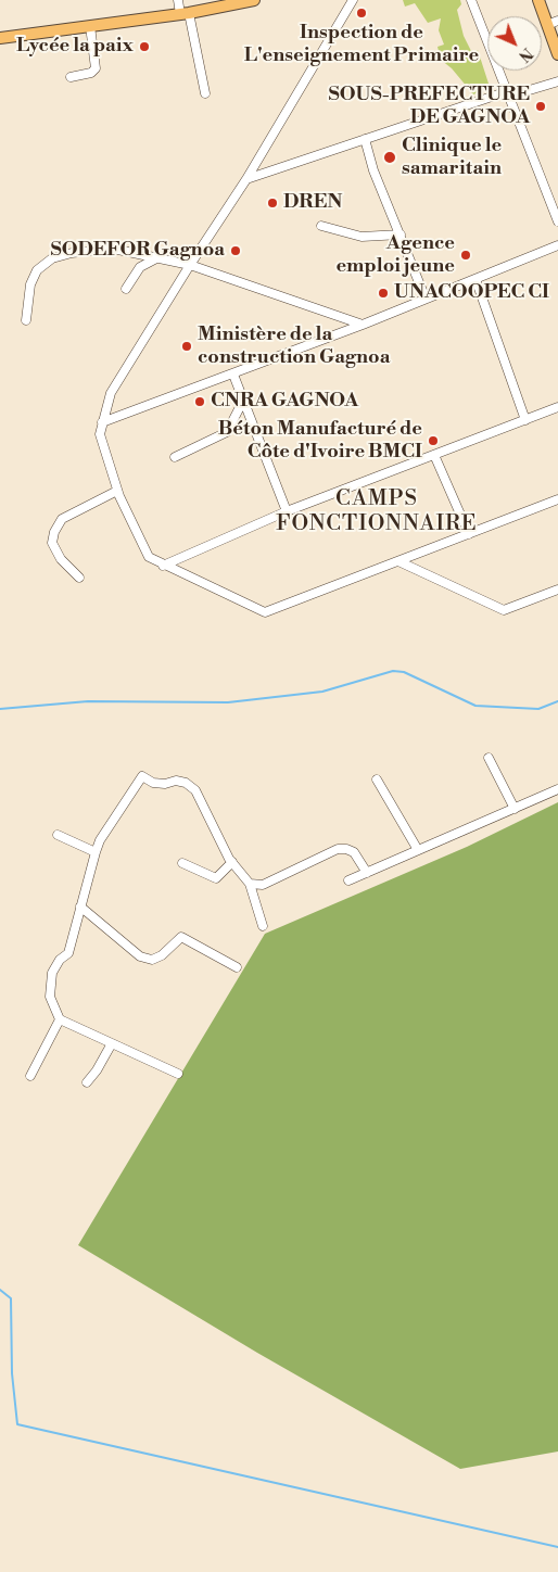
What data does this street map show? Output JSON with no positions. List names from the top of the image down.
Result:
{
  "districts": ["CAMPS FONCTIONNAIRE"],
  "places": [
    "Inspection de L'enseignement Primaire",
    "Lycée la paix",
    "SOUS-PREFECTURE DE GAGNOA",
    "Clinique le samaritain",
    "DREN",
    "SODEFOR Gagnoa",
    "Agence emploi jeune",
    "UNACOOPEC CI",
    "Ministère de la construction Gagnoa",
    "CNRA GAGNOA",
    "Béton Manufacturé de Côte d'Ivoire BMCI"
  ],
  "north": "bottom right"
}
